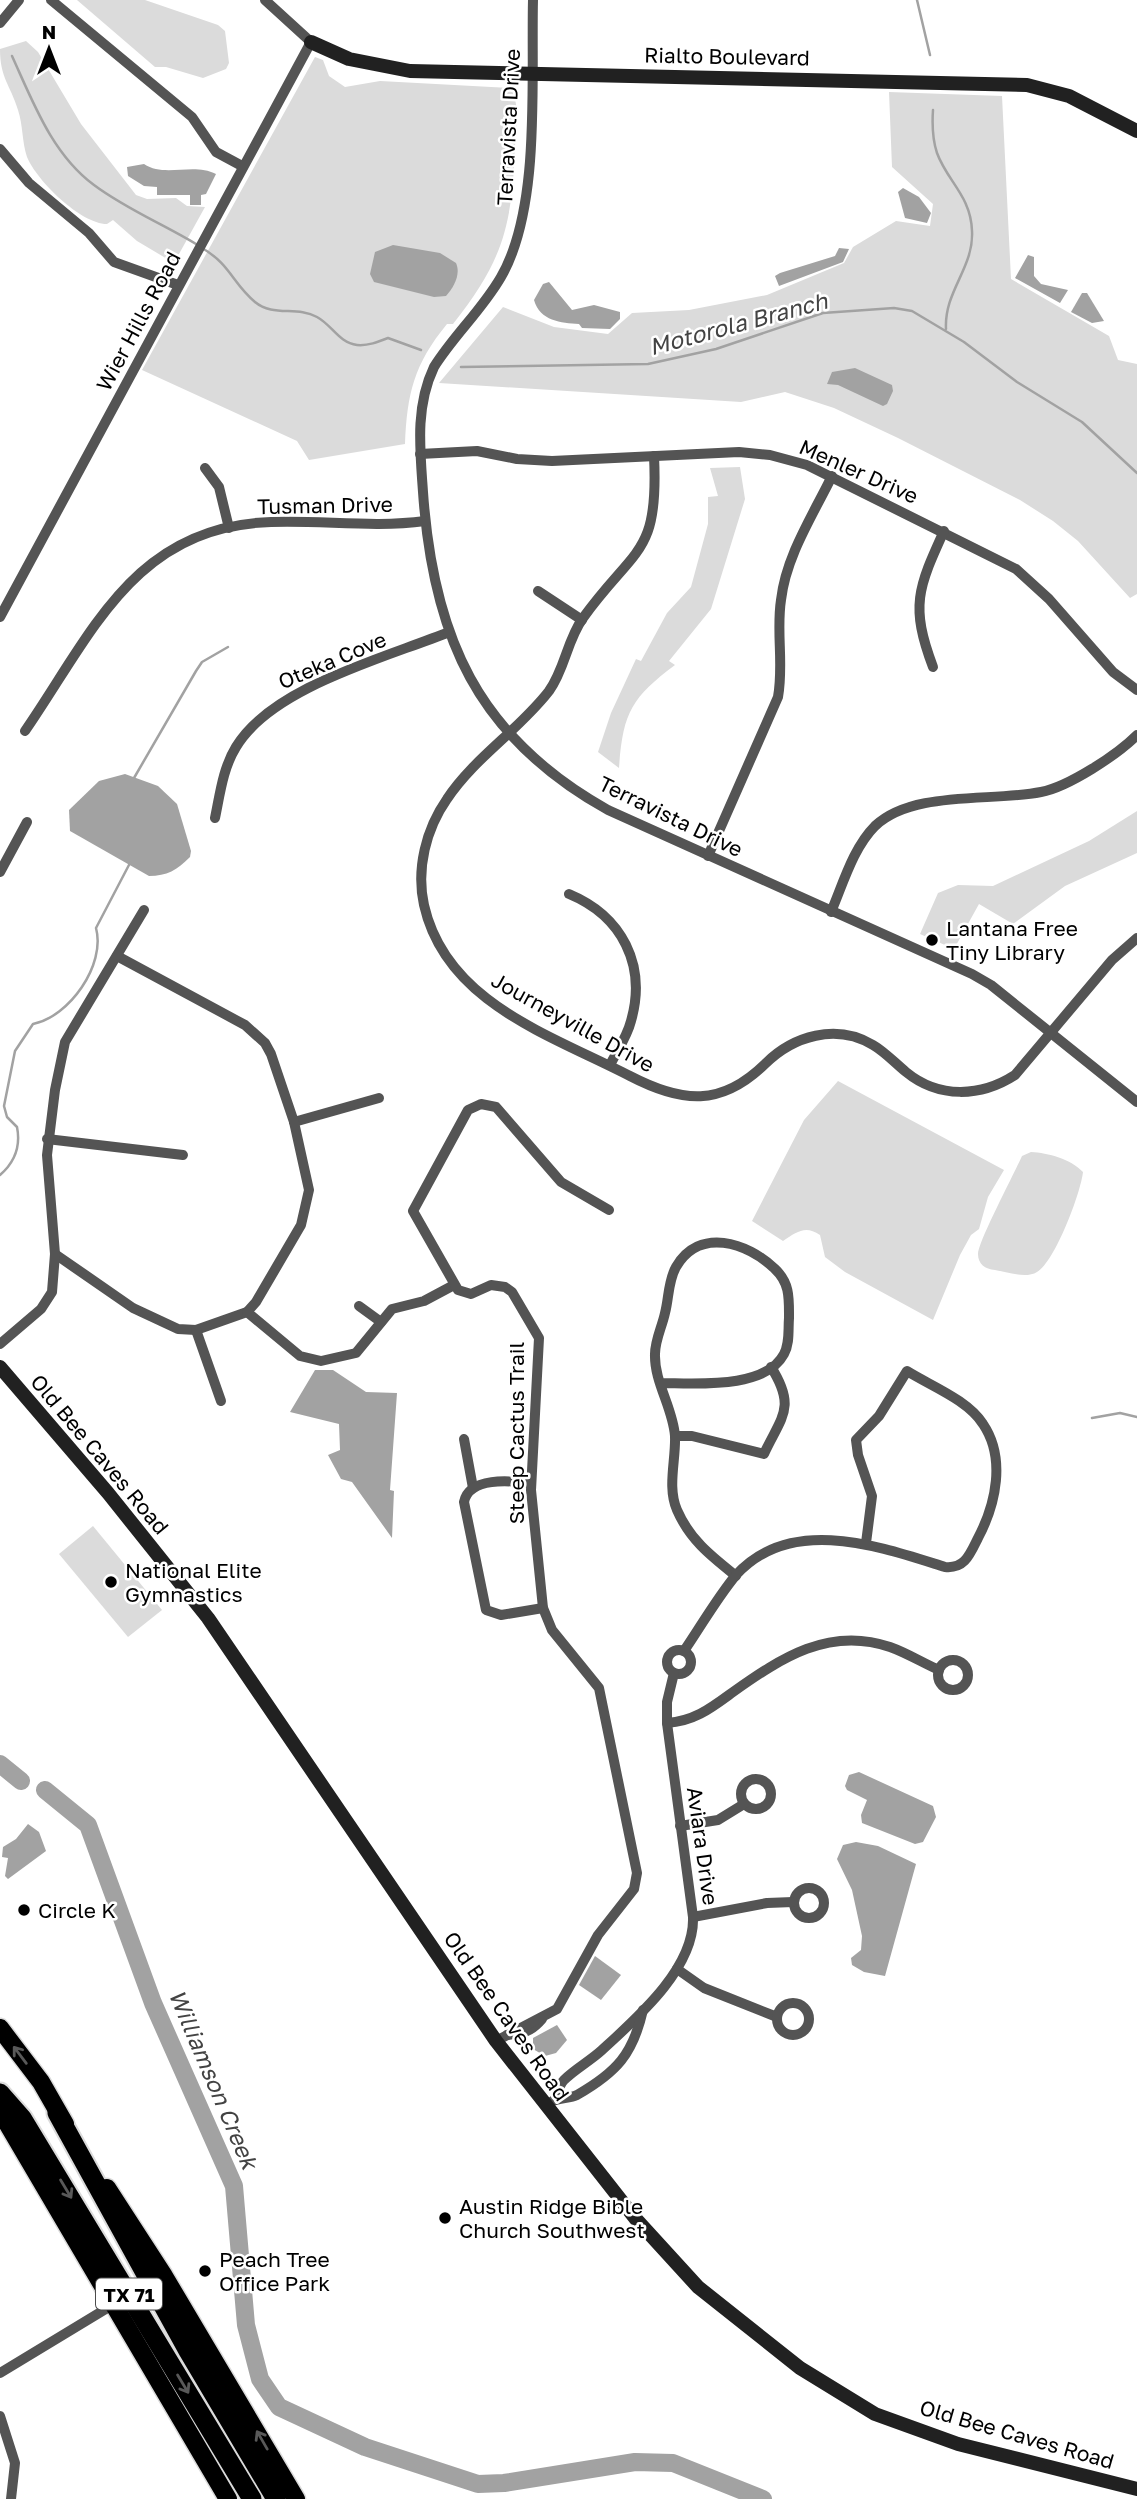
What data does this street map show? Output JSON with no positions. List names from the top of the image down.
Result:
{
  "streets": {
    "highway": ["TX 71"],
    "street": [
      "Rialto Boulevard",
      "Terravista Drive",
      "Wier Hills Road",
      "Menler Drive",
      "Tusman Drive",
      "Oteka Cove",
      "Journeyville Drive",
      "Steep Cactus Trail",
      "Old Bee Caves Road",
      "Aviara Drive"
    ]
  },
  "crossings": [
    ["Rialto Boulevard", "Terravista Drive"],
    ["Rialto Boulevard", "Wier Hills Road"],
    ["Terravista Drive", "Menler Drive"],
    ["Terravista Drive", "Tusman Drive"],
    ["Terravista Drive", "Oteka Cove"],
    ["Terravista Drive", "Journeyville Drive"],
    ["Menler Drive", "Journeyville Drive"],
    ["Steep Cactus Trail", "Old Bee Caves Road"],
    ["Old Bee Caves Road", "Aviara Drive"]
  ],
  "water": ["Motorola Branch", "Williamson Creek"],
  "places": [
    "Lantana Free Tiny Library",
    "National Elite Gymnastics",
    "Circle K",
    "Austin Ridge Bible Church Southwest",
    "Peach Tree Office Park"
  ],
  "north": "top"
}
